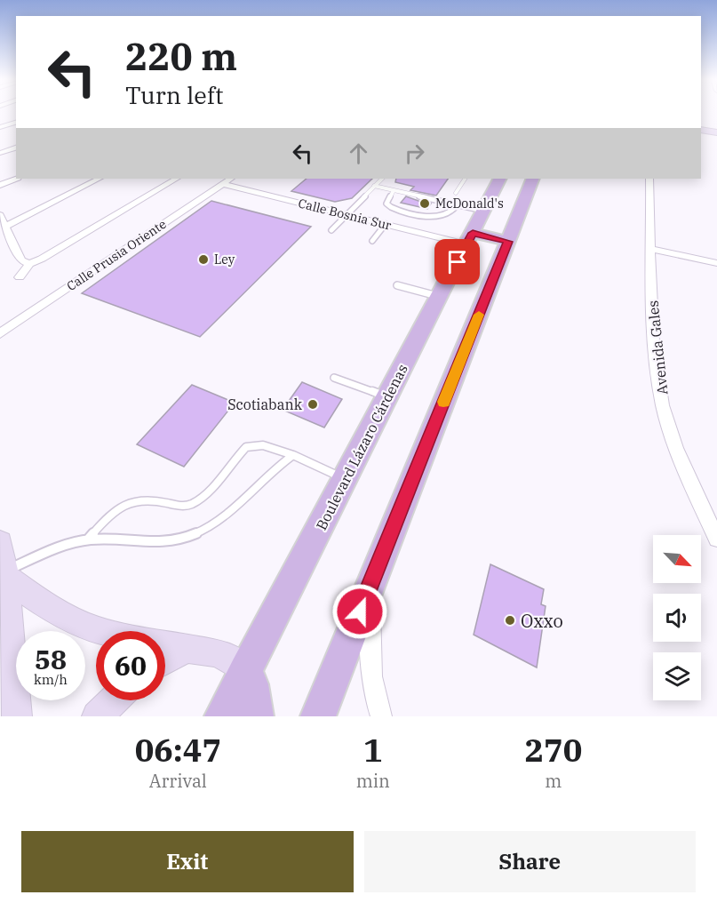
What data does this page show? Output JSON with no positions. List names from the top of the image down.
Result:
{
  "streets": {
    "main road": ["Boulevard Lázaro Cárdenas"],
    "street": ["Calle Bosnia Sur", "Calle Prusia Oriente", "Avenida Gales"]
  },
  "crossings": [
    ["Calle Bosnia Sur", "Calle Prusia Oriente"],
    ["Calle Bosnia Sur", "Boulevard Lázaro Cárdenas"]
  ],
  "places": [
    "McDonald's",
    "Ley",
    "Scotiabank",
    "Oxxo"
  ],
  "north": "bottom right",
  "page": {
    "turn": ["220 m", "Turn left"],
    "speed": "58 km/h",
    "limit": "60",
    "eta": [
      "06:47",
      "Arrival",
      "1",
      "min",
      "270",
      "m"
    ],
    "buttons": ["Exit", "Share"]
  }
}
